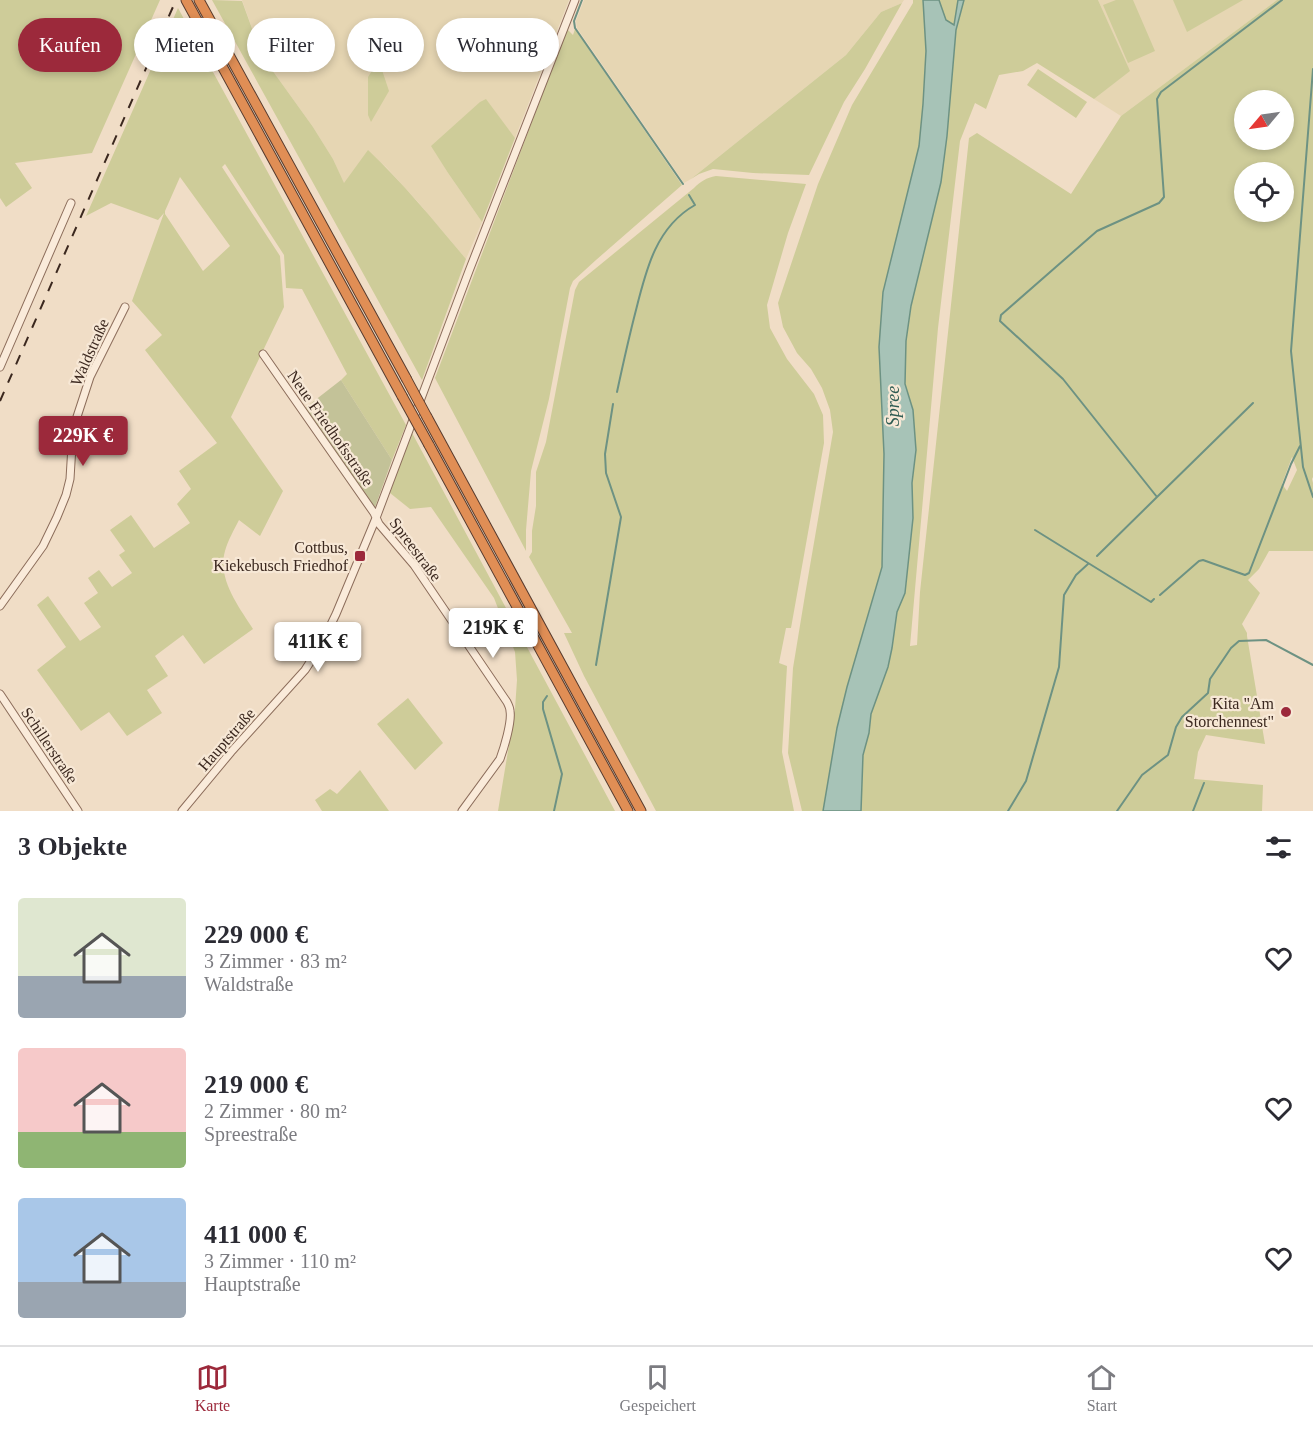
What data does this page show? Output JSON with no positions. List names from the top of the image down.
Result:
{
  "streets": {
    "street": [
      "Waldstraße",
      "Neue Friedhofsstraße",
      "Spreestraße",
      "Hauptstraße",
      "Schillerstraße"
    ]
  },
  "crossings": [
    ["Neue Friedhofsstraße", "Spreestraße"],
    ["Neue Friedhofsstraße", "Hauptstraße"],
    ["Spreestraße", "Hauptstraße"]
  ],
  "water": ["Spree"],
  "places": {
    "transit": ["Cottbus, Kiekebusch Friedhof"],
    "other": ["Kita \"Am Storchennest\""]
  },
  "north": "bottom left",
  "page": {
    "chip": [
      "Kaufen",
      "Mieten",
      "Filter",
      "Neu",
      "Wohnung"
    ],
    "price": ["229K €", "219K €", "411K €"],
    "heading": "3 Objekte",
    "list": [
      {
        "name": "229 000 €",
        "note": "3 Zimmer · 83 m² · Waldstraße"
      },
      {
        "name": "219 000 €",
        "note": "2 Zimmer · 80 m² · Spreestraße"
      },
      {
        "name": "411 000 €",
        "note": "3 Zimmer · 110 m² · Hauptstraße"
      }
    ],
    "tabs": ["Karte", "Gespeichert", "Start"]
  }
}
